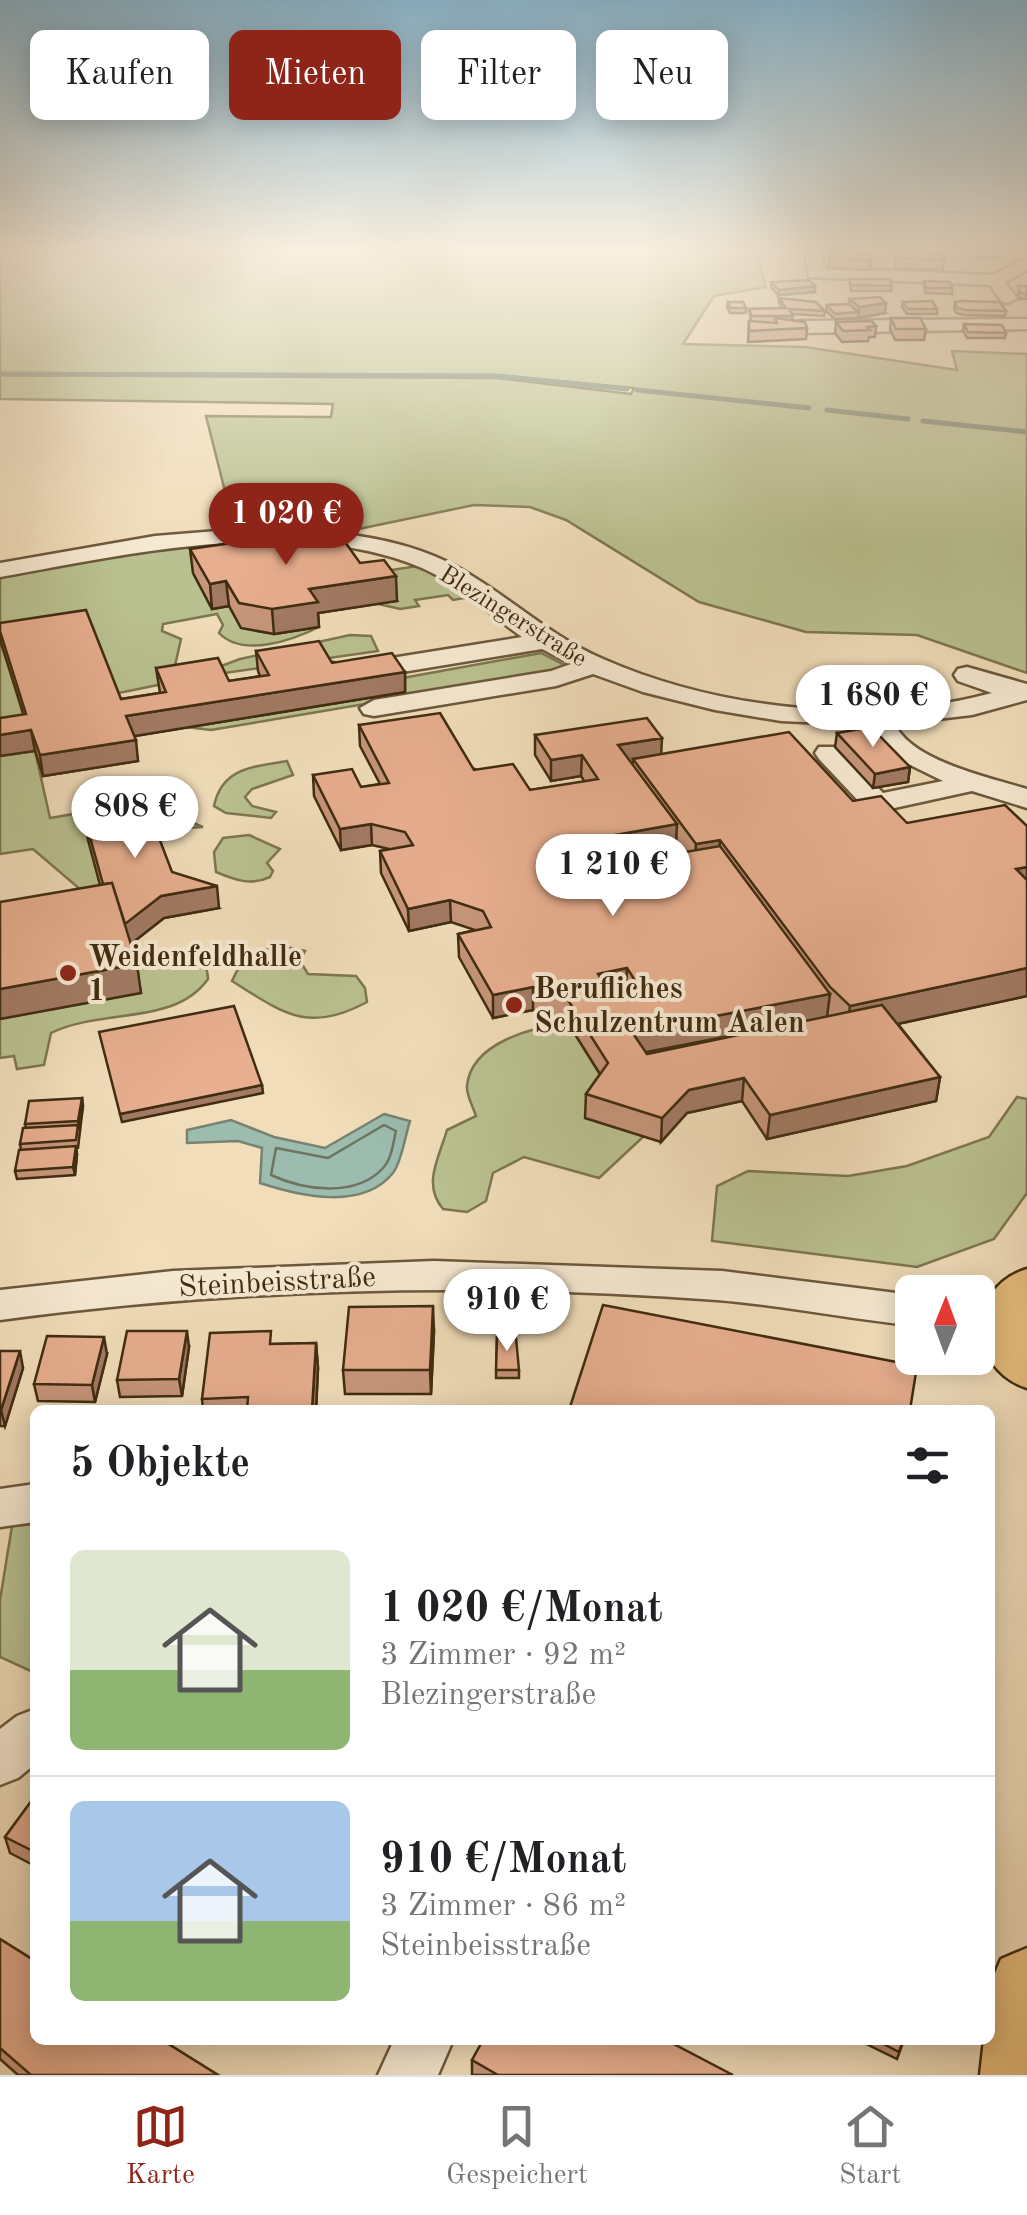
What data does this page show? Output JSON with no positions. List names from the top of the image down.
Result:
{
  "streets": {
    "street": ["Blezingerstraße", "Steinbeisstraße"]
  },
  "places": ["Weidenfeldhalle 1", "Berufliches Schulzentrum Aalen"],
  "north": "top",
  "page": {
    "chip": [
      "Kaufen",
      "Mieten",
      "Filter",
      "Neu"
    ],
    "price": [
      "1 020 €",
      "1 680 €",
      "808 €",
      "1 210 €",
      "910 €"
    ],
    "heading": "5 Objekte",
    "list": [
      {
        "name": "1 020 €/Monat",
        "note": "3 Zimmer · 92 m² · Blezingerstraße"
      },
      {
        "name": "910 €/Monat",
        "note": "3 Zimmer · 86 m² · Steinbeisstraße"
      }
    ],
    "tabs": ["Karte", "Gespeichert", "Start"]
  }
}
